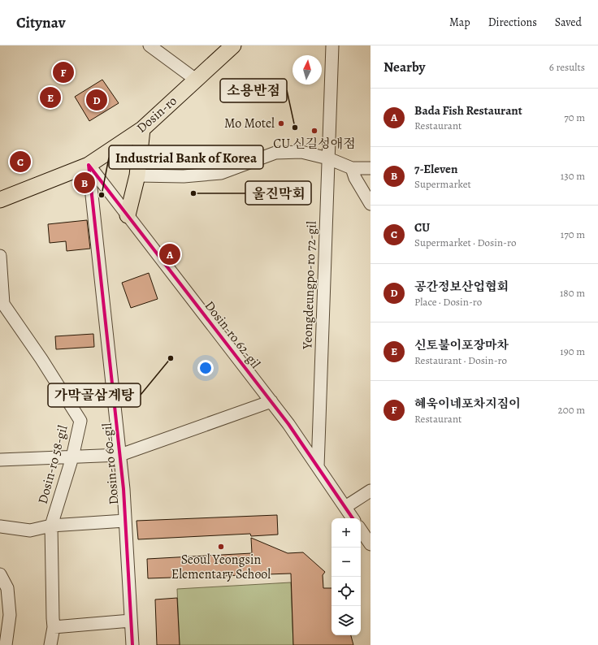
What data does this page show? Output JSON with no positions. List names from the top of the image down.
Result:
{
  "streets": {
    "main road": ["Dosin-ro"],
    "street": [
      "Yeongdeungpo-ro 72-gil",
      "Dosin-ro 62-gil",
      "Dosin-ro 60-gil",
      "Dosin-ro 58-gil"
    ]
  },
  "crossings": [
    ["Dosin-ro", "Dosin-ro 62-gil"],
    ["Dosin-ro", "Dosin-ro 60-gil"],
    ["Yeongdeungpo-ro 72-gil", "Dosin-ro 62-gil"],
    ["Dosin-ro 62-gil", "Dosin-ro 60-gil"]
  ],
  "places": [
    "Mo Motel",
    "소용반점",
    "CU 신길성애점",
    "울진막회",
    "Industrial Bank of Korea",
    "가막골삼계탕",
    "Seoul Yeongsin Elementary School"
  ],
  "north": "top",
  "page": {
    "header": "Citynav",
    "nav": ["Map", "Directions", "Saved"],
    "heading": ["Nearby", "6 results"],
    "pins": [
      "F",
      "E",
      "D",
      "C",
      "B",
      "A"
    ],
    "list": [
      {
        "mark": "A",
        "name": "Bada Fish Restaurant",
        "note": "Restaurant",
        "value": "70 m"
      },
      {
        "mark": "B",
        "name": "7-Eleven",
        "note": "Supermarket",
        "value": "130 m"
      },
      {
        "mark": "C",
        "name": "CU",
        "note": "Supermarket · Dosin-ro",
        "value": "170 m"
      },
      {
        "mark": "D",
        "name": "공간정보산업협회",
        "note": "Place · Dosin-ro",
        "value": "180 m"
      },
      {
        "mark": "E",
        "name": "신토불이포장마차",
        "note": "Restaurant · Dosin-ro",
        "value": "190 m"
      },
      {
        "mark": "F",
        "name": "혜욱이네포차지짐이",
        "note": "Restaurant",
        "value": "200 m"
      }
    ],
    "map_buttons": ["+", "−"]
  }
}
